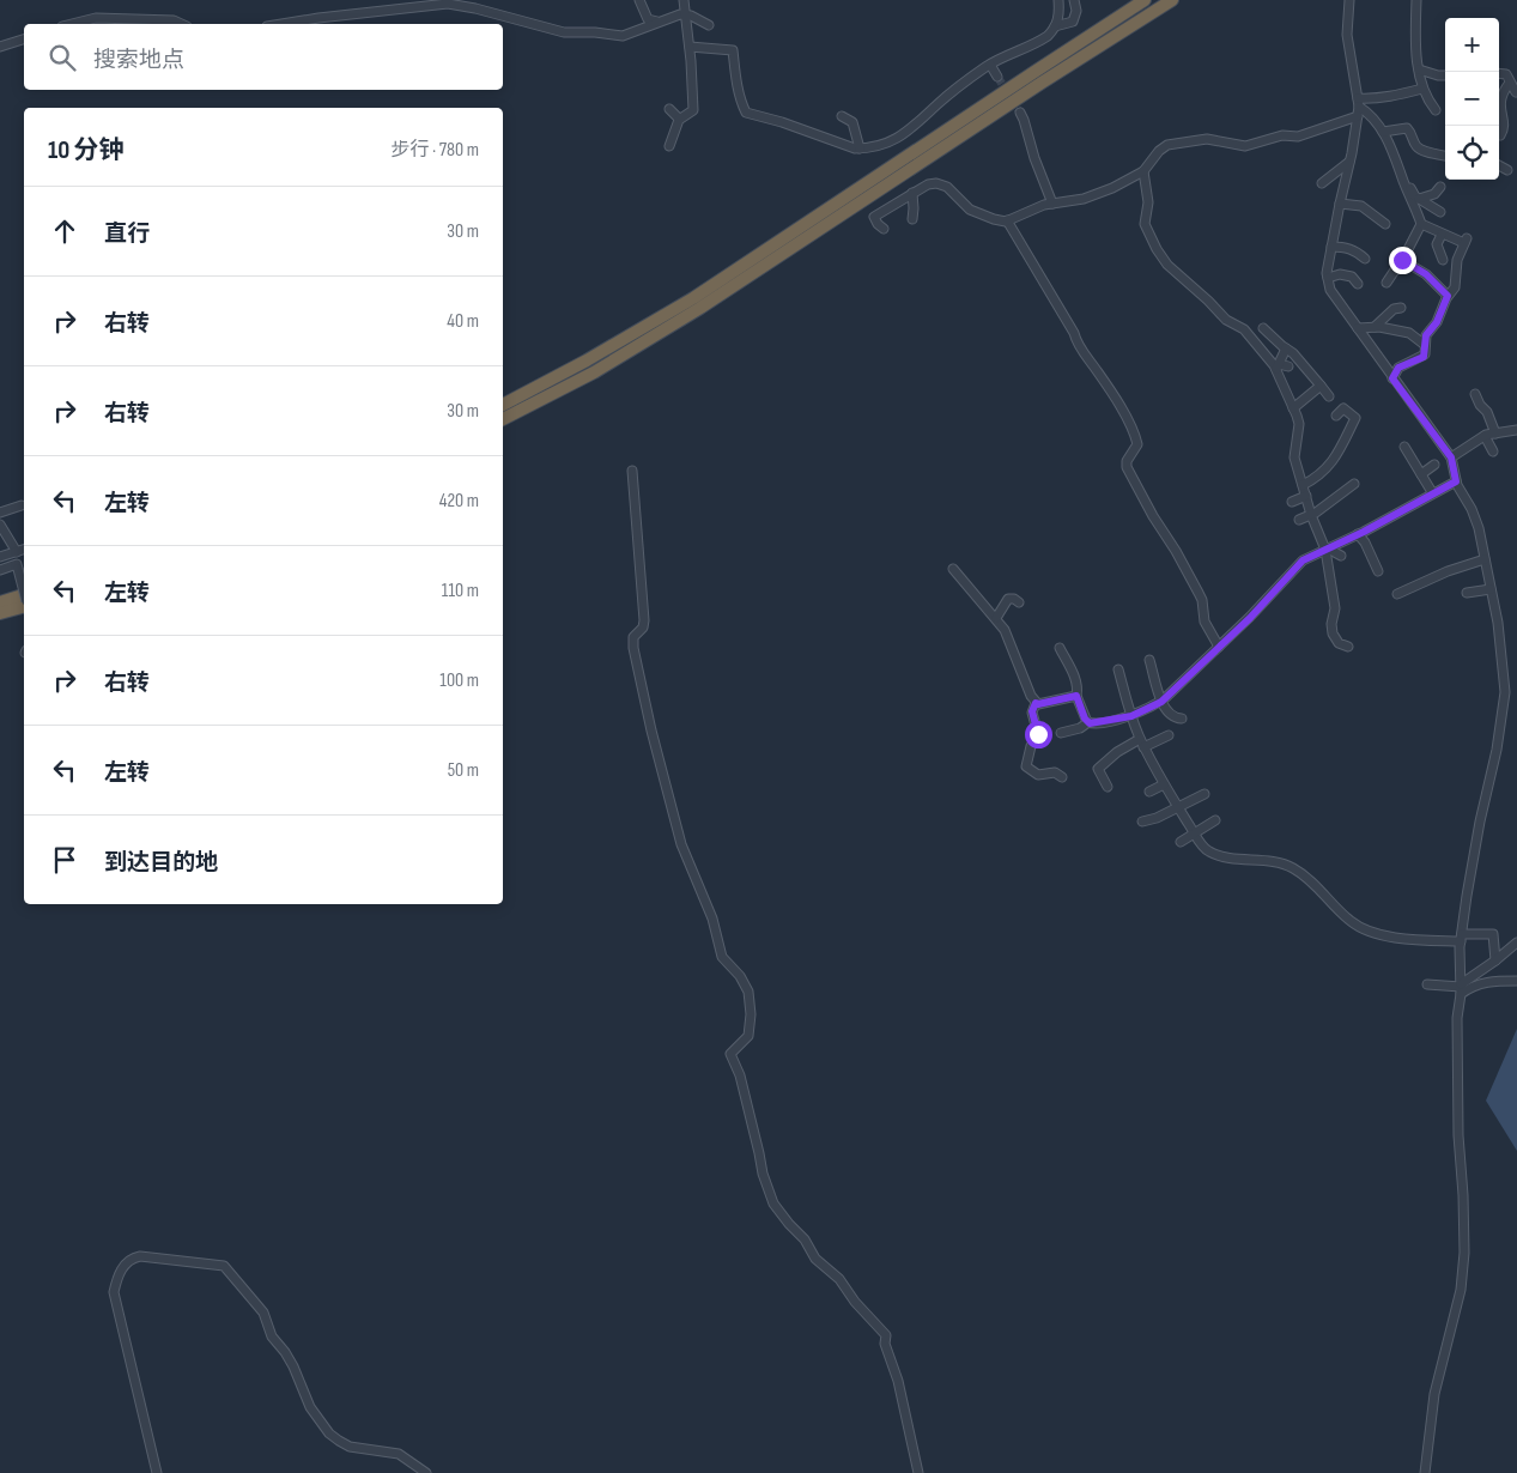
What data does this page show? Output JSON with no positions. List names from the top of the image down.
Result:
{
  "page": {
    "map_buttons": ["+", "−"],
    "search": "搜索地点",
    "heading": ["10 分钟", "步行 · 780 m"],
    "list": [
      ["直行", "30 m"],
      ["右转", "40 m"],
      ["右转", "30 m"],
      ["左转", "420 m"],
      ["左转", "110 m"],
      ["右转", "100 m"],
      ["左转", "50 m"],
      "到达目的地"
    ]
  }
}
